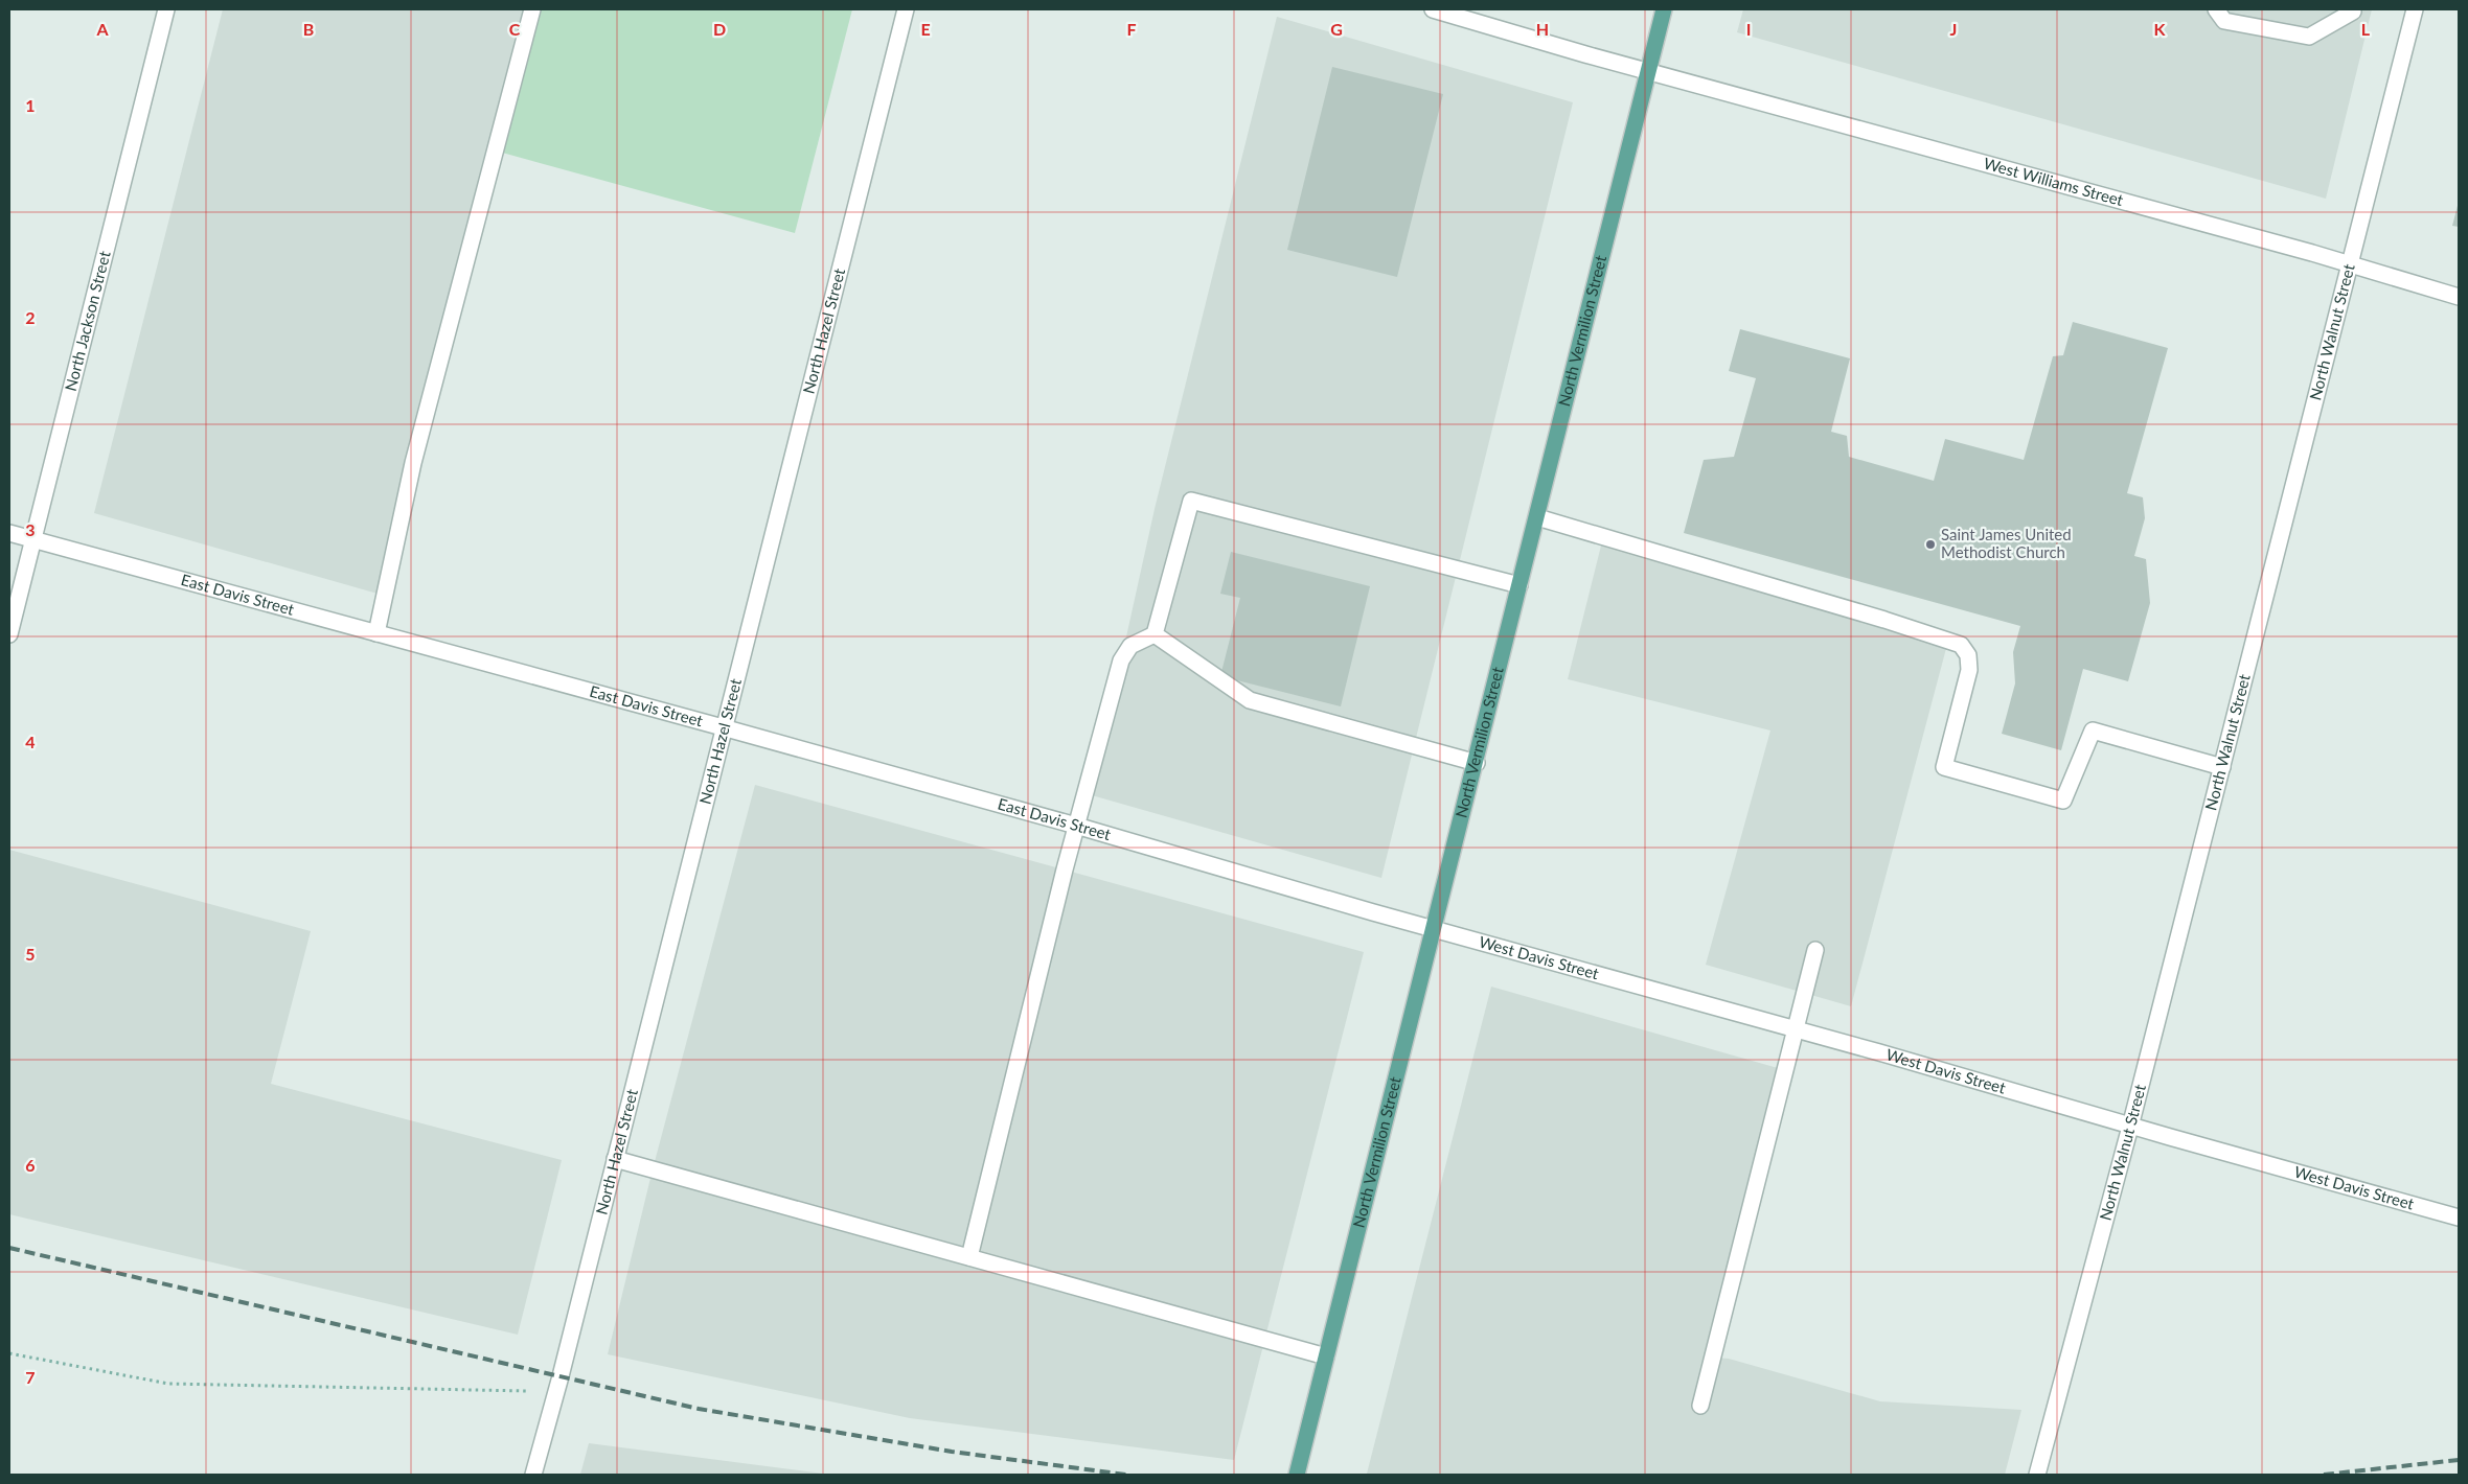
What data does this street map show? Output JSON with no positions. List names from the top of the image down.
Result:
{
  "streets": {
    "main road": ["North Vermilion Street"],
    "street": [
      "West Williams Street",
      "North Jackson Street",
      "North Hazel Street",
      "North Walnut Street",
      "East Davis Street",
      "West Davis Street"
    ]
  },
  "crossings": [
    ["West Williams Street", "North Vermilion Street"],
    ["West Williams Street", "North Walnut Street"],
    ["North Jackson Street", "East Davis Street"],
    ["North Hazel Street", "East Davis Street"],
    ["North Vermilion Street", "East Davis Street"],
    ["North Vermilion Street", "West Davis Street"],
    ["North Walnut Street", "West Davis Street"],
    ["East Davis Street", "West Davis Street"]
  ],
  "places": ["Saint James United Methodist Church"],
  "grid": {
    "columns": [
      "A",
      "B",
      "C",
      "D",
      "E",
      "F",
      "G",
      "H",
      "I",
      "J",
      "K",
      "L"
    ],
    "rows": [
      "1",
      "2",
      "3",
      "4",
      "5",
      "6",
      "7"
    ]
  }
}
